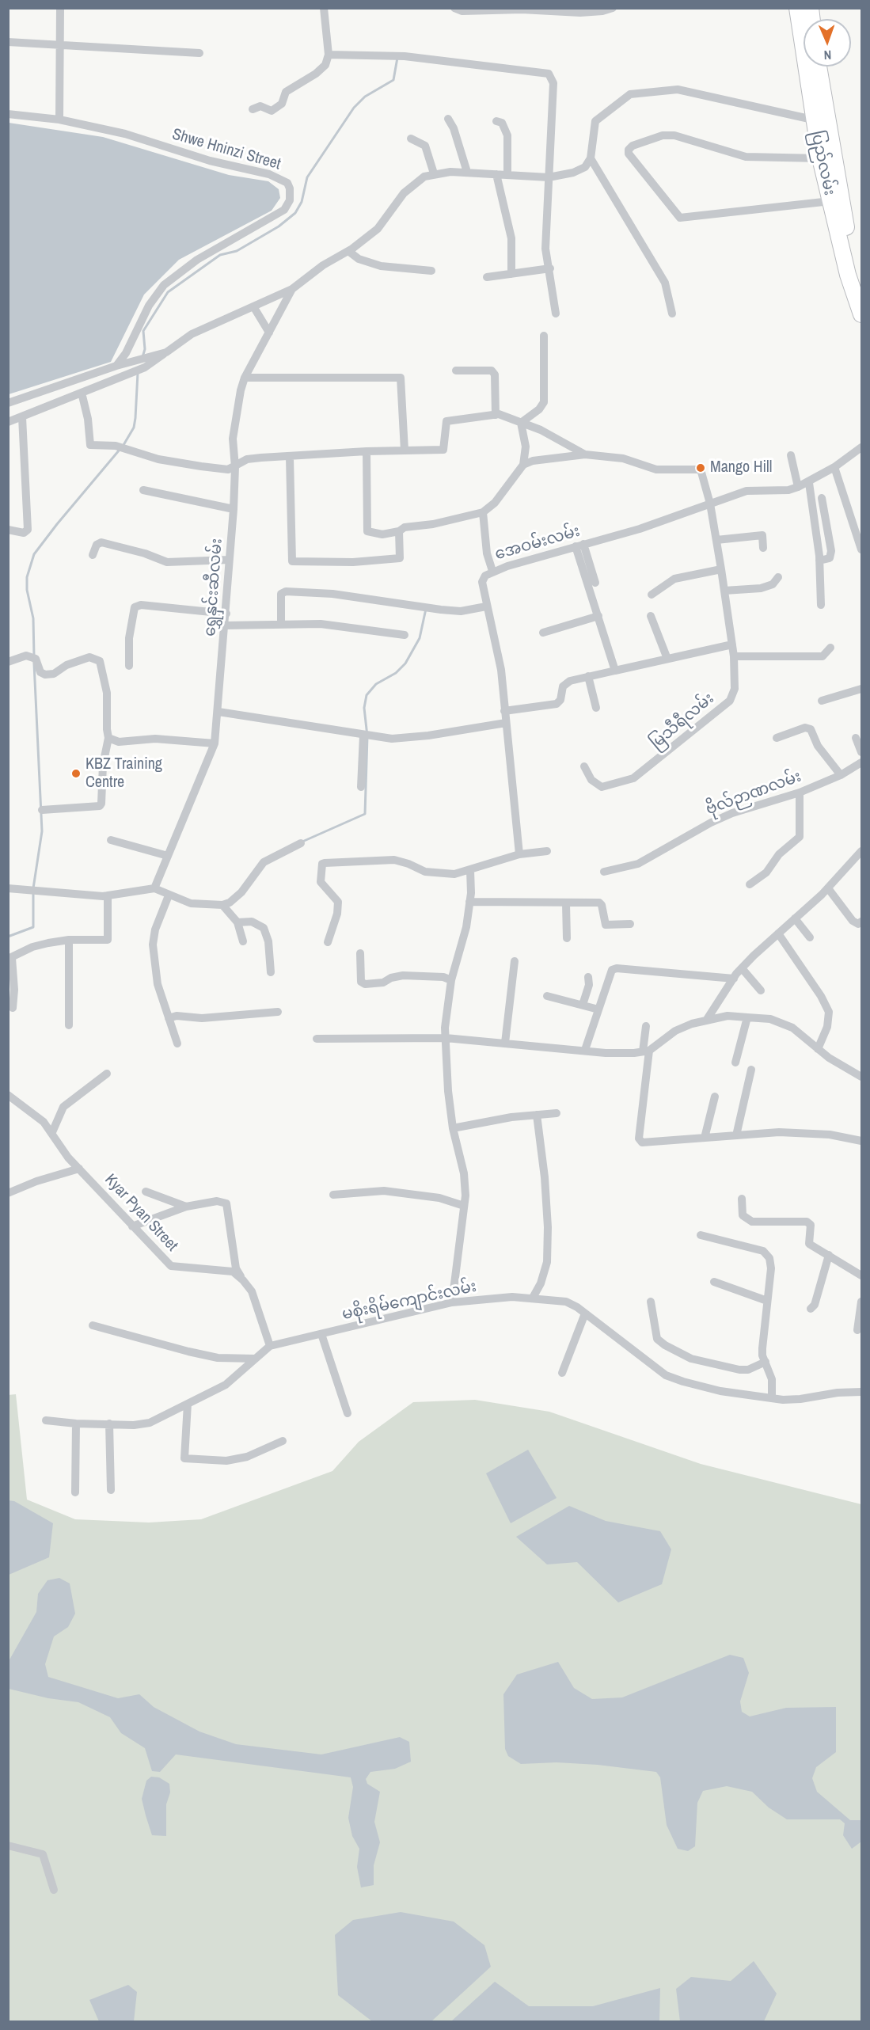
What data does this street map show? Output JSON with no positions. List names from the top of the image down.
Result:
{
  "streets": {
    "highway": ["ပြည်လမ်း"],
    "street": [
      "Shwe Hninzi Street",
      "အေဝမ်းလမ်း",
      "ရွှေနှင်းဆီလမ်း",
      "မြသီရီလမ်း",
      "ဗိုလ်ဉာဏလမ်း",
      "Kyar Pyan Street",
      "မစိုးရိမ်ကျောင်းလမ်း"
    ]
  },
  "crossings": [
    ["အေဝမ်းလမ်း", "မြသီရီလမ်း"]
  ],
  "places": ["Mango Hill", "KBZ Training Centre"],
  "north": "bottom"
}
